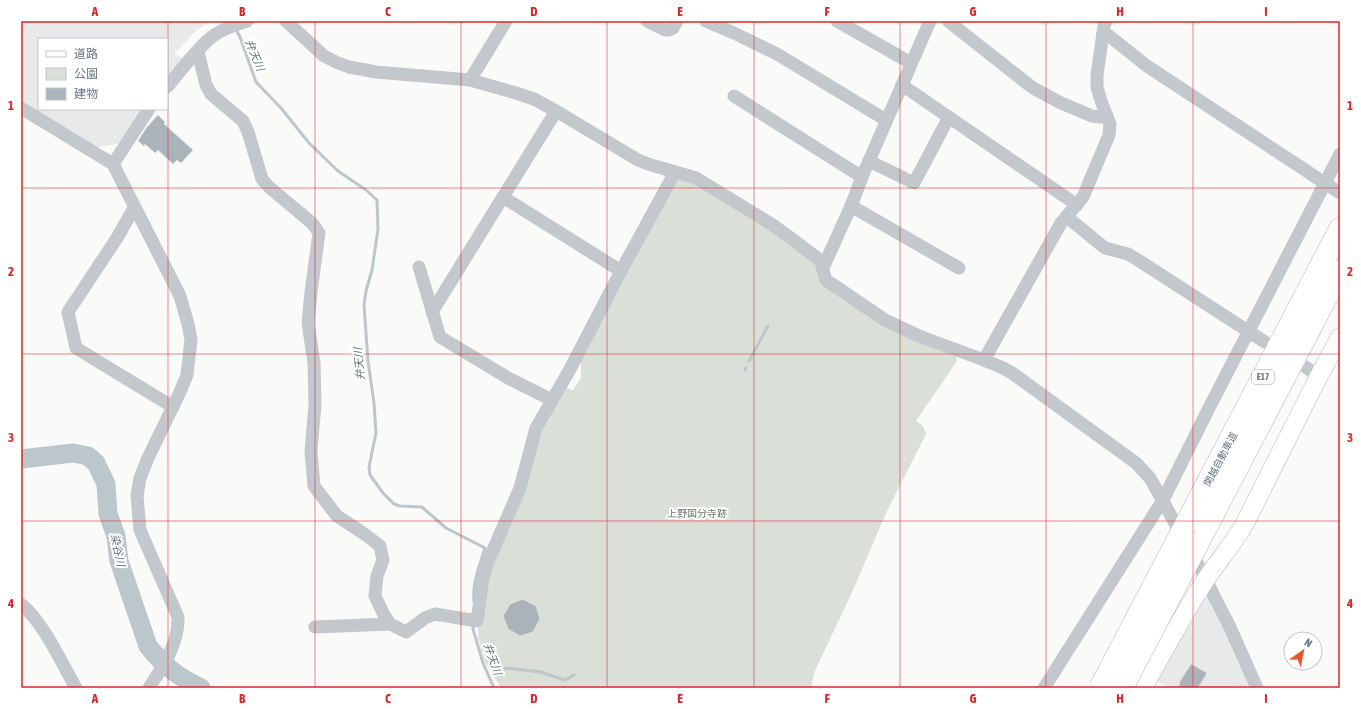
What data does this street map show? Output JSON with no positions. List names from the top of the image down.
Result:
{
  "streets": {
    "highway": ["E17", "関越自動車道"]
  },
  "water": ["弁天川", "染谷川"],
  "parks": ["上野国分寺跡"],
  "legend": ["道路", "公園", "建物"],
  "north": "top right",
  "grid": {
    "columns": [
      "A",
      "B",
      "C",
      "D",
      "E",
      "F",
      "G",
      "H",
      "I"
    ],
    "rows": [
      "1",
      "2",
      "3",
      "4"
    ]
  }
}
